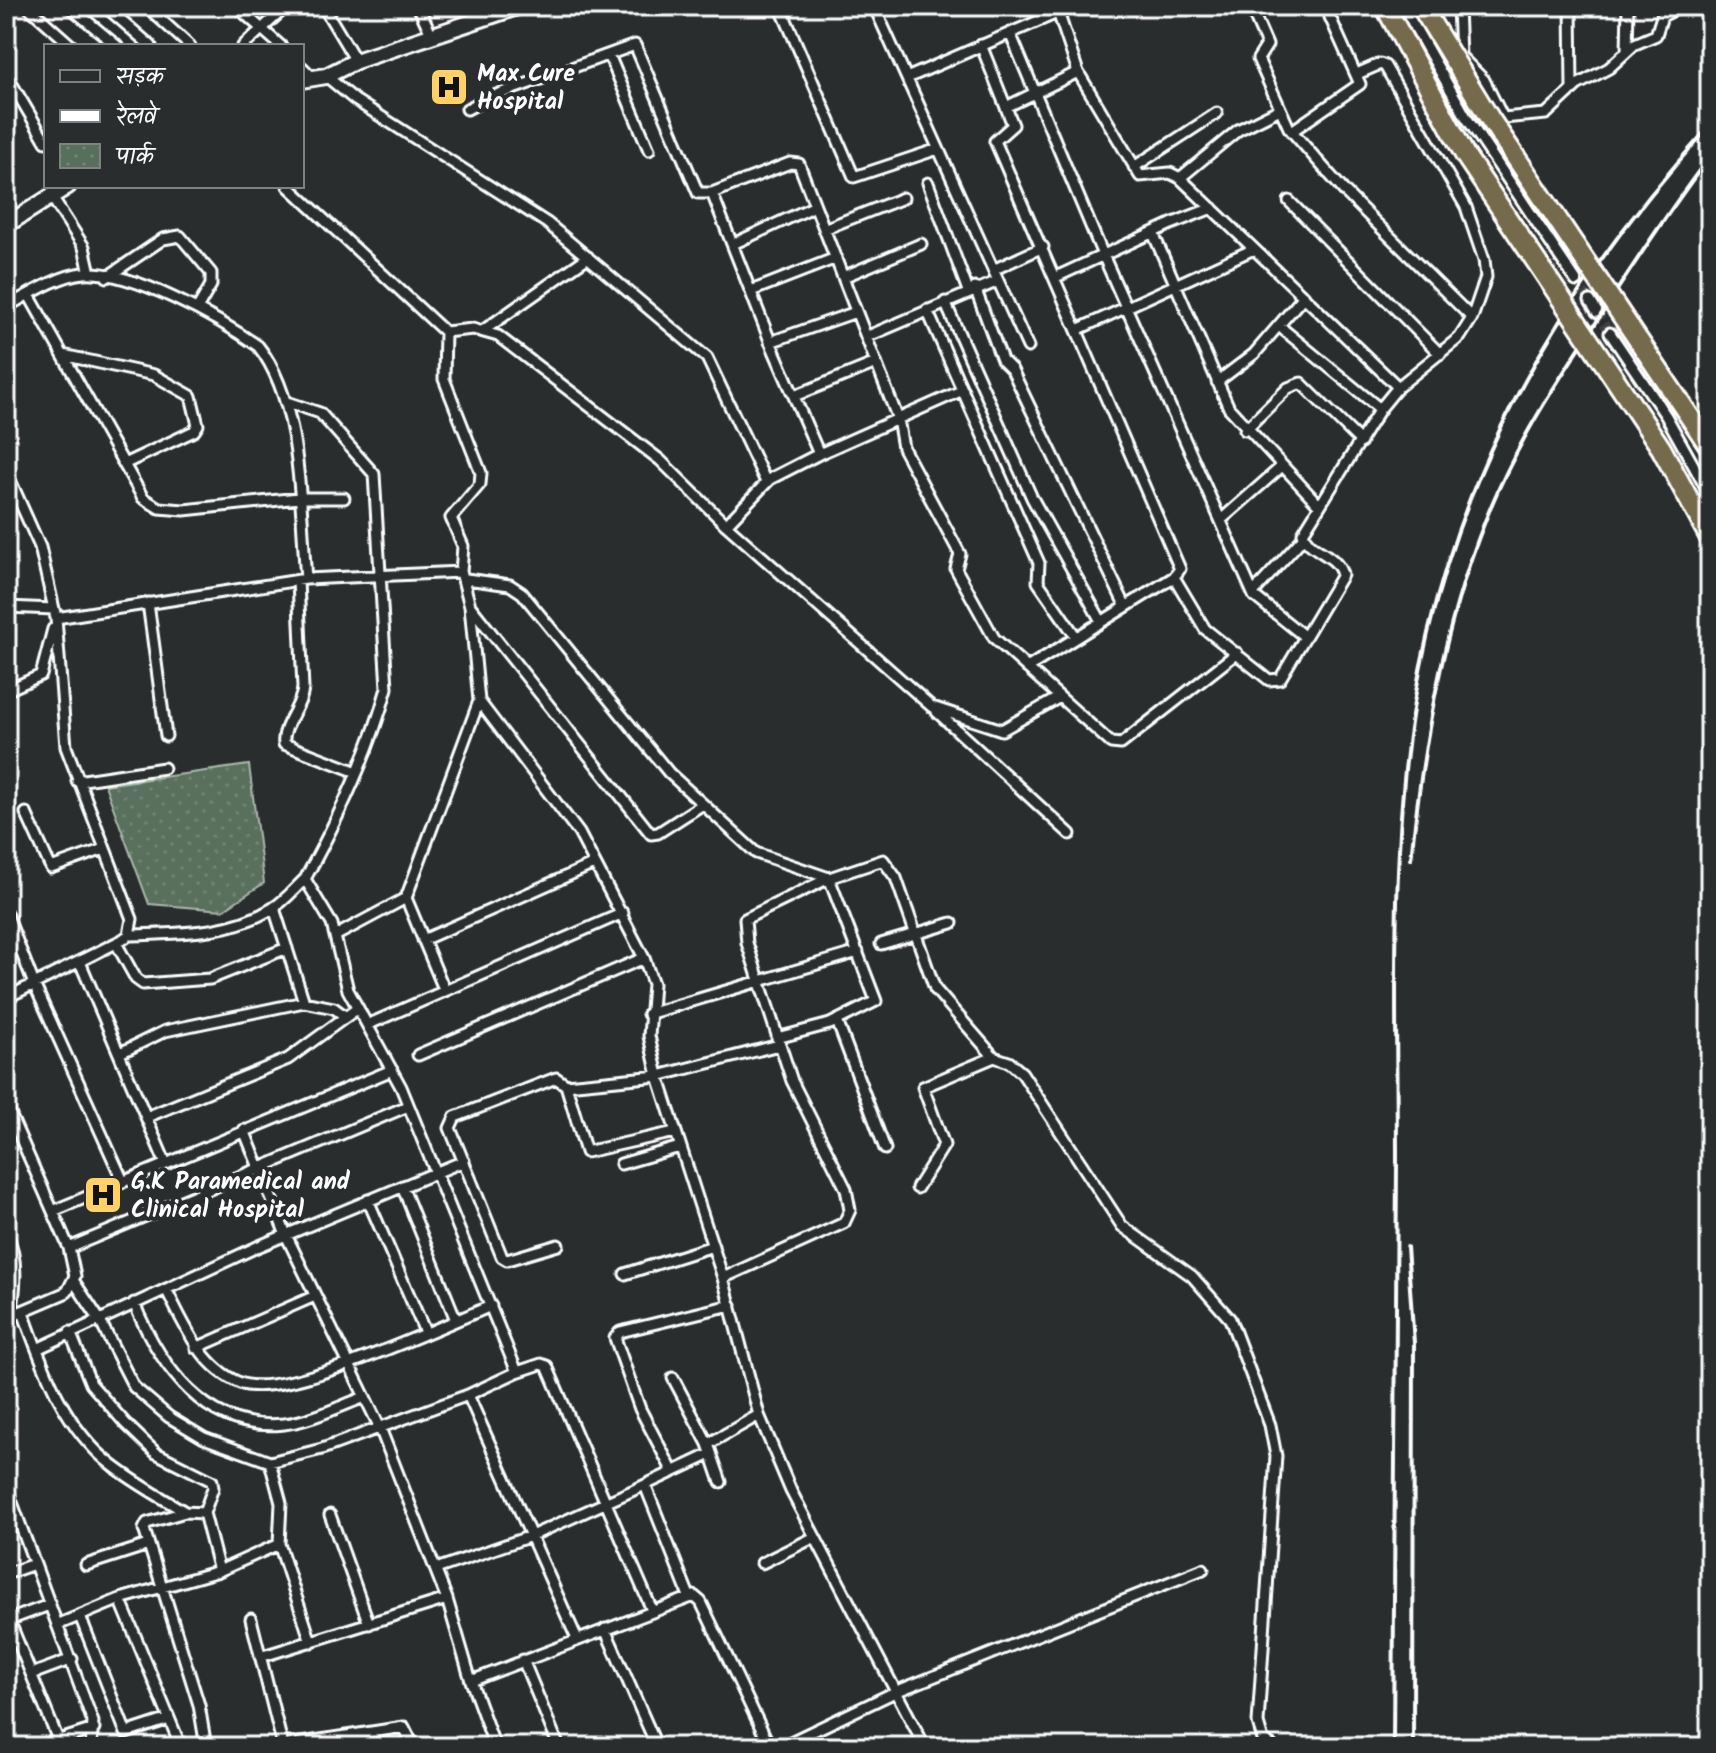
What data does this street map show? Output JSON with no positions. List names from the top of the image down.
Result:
{
  "places": {
    "hospital": ["Max Cure Hospital", "G.K Paramedical and Clinical Hospital"]
  },
  "legend": ["सड़क", "रेलवे", "पार्क"]
}
